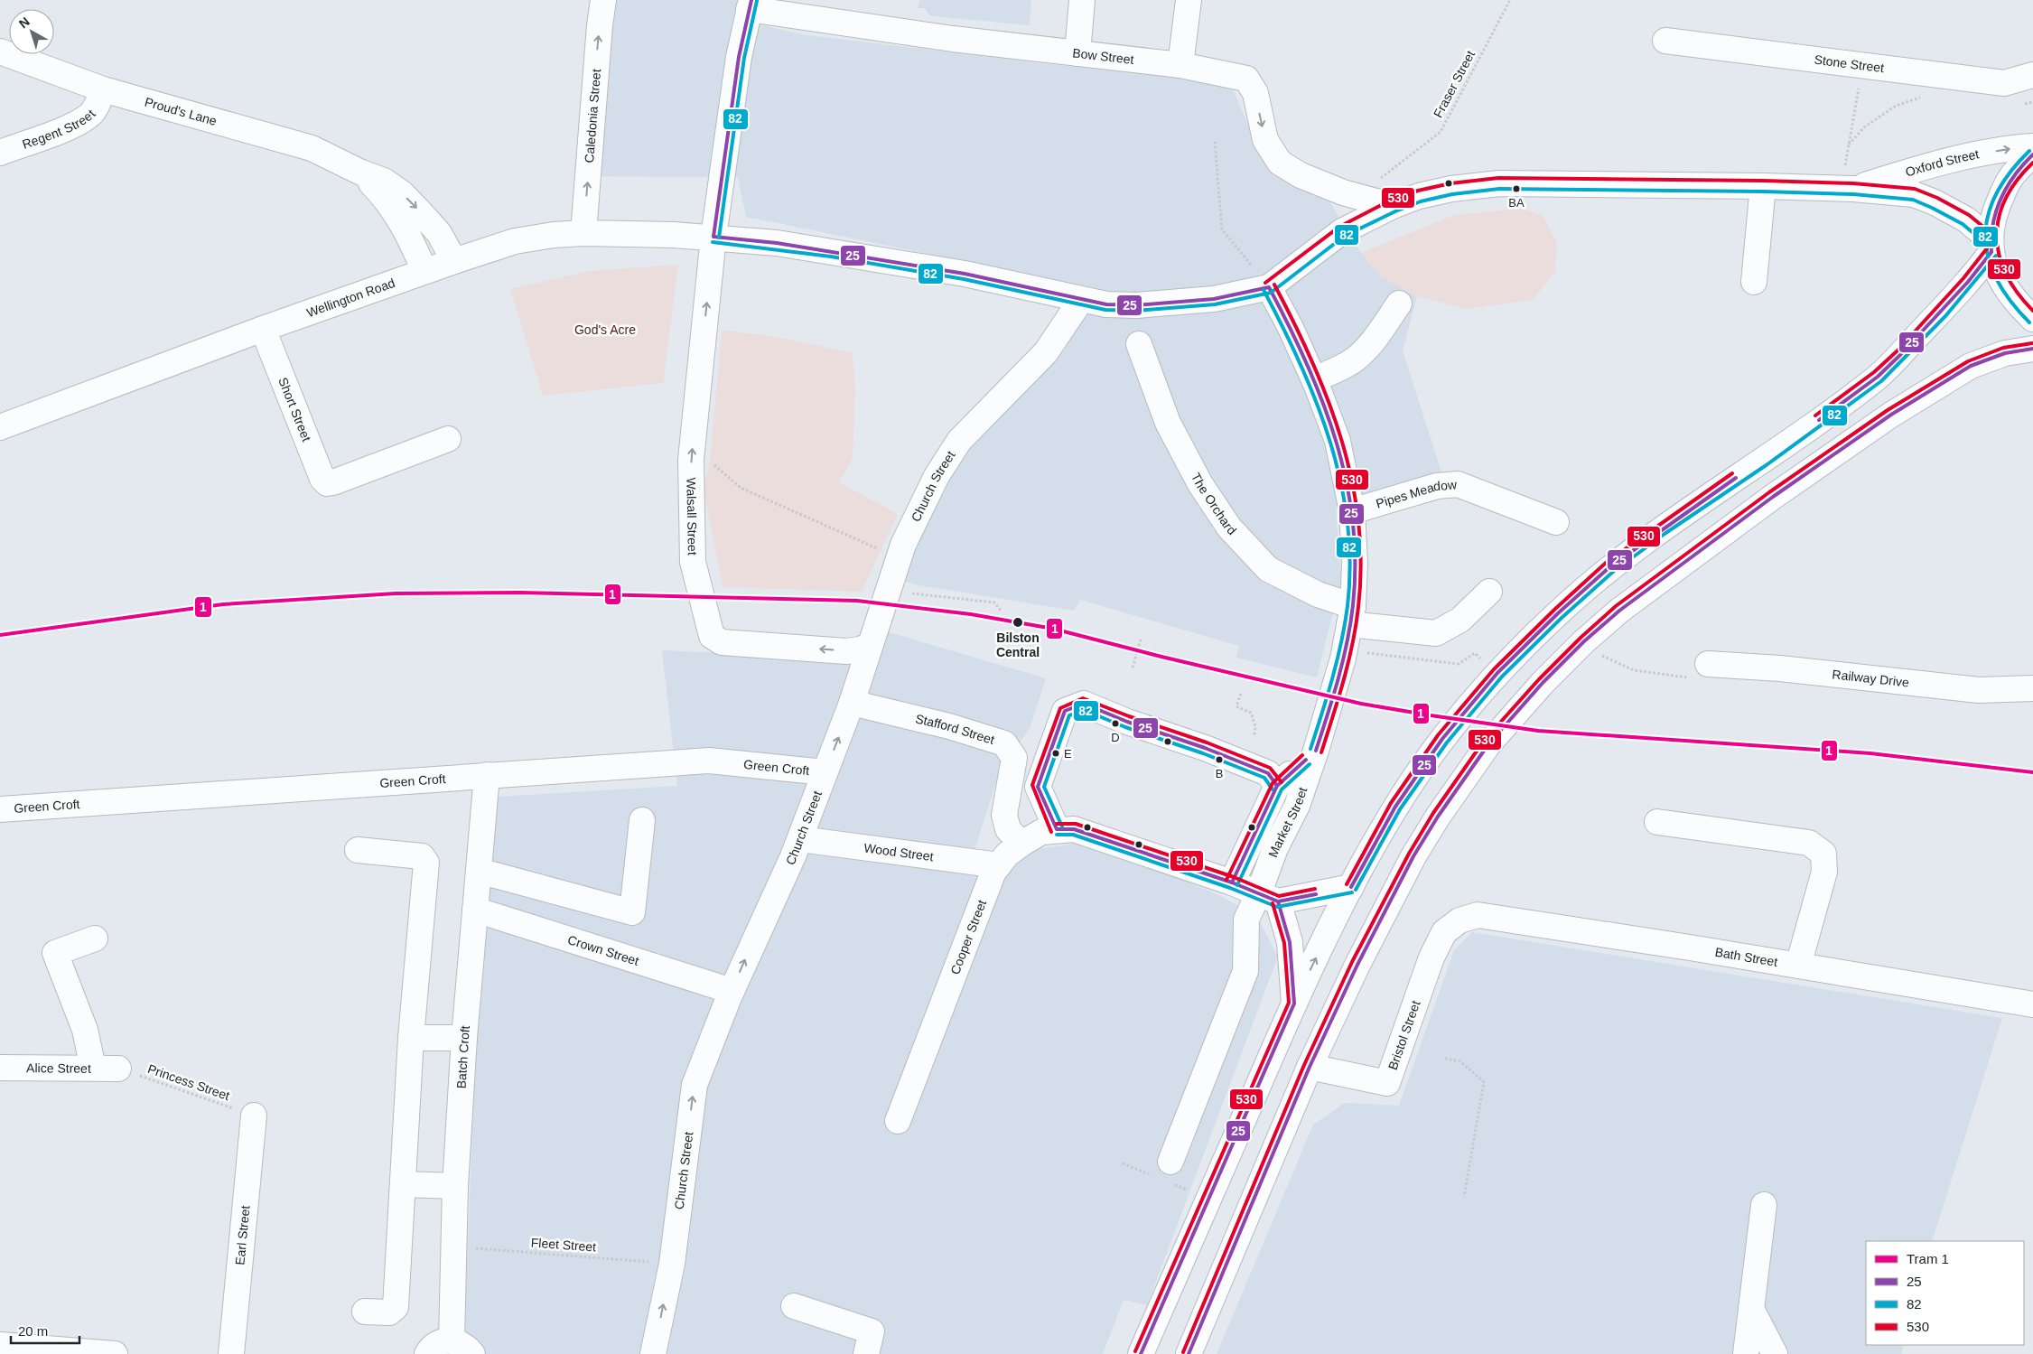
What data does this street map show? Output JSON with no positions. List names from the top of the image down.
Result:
{
  "streets": {
    "main road": [
      "Bow Street",
      "Stone Street",
      "Proud's Lane",
      "Caledonia Street",
      "Regent Street",
      "Oxford Street",
      "Wellington Road",
      "Short Street",
      "Church Street",
      "Pipes Meadow",
      "The Orchard",
      "Walsall Street",
      "Railway Drive",
      "Stafford Street",
      "Green Croft",
      "Market Street",
      "Wood Street",
      "Cooper Street",
      "Crown Street",
      "Bath Street",
      "Bristol Street",
      "Batch Croft",
      "Alice Street",
      "Earl Street"
    ],
    "path": ["Fraser Street", "Princess Street", "Fleet Street"]
  },
  "crossings": [
    ["Bow Street", "Fraser Street"],
    ["Bow Street", "Oxford Street"],
    ["Bow Street", "Walsall Street"],
    ["Proud's Lane", "Regent Street"],
    ["Proud's Lane", "Wellington Road"],
    ["Caledonia Street", "Wellington Road"],
    ["Oxford Street", "Wellington Road"],
    ["Oxford Street", "Market Street"],
    ["Wellington Road", "Short Street"],
    ["Wellington Road", "Church Street"],
    ["Wellington Road", "Walsall Street"],
    ["Wellington Road", "Market Street"],
    ["Church Street", "Walsall Street"],
    ["Church Street", "Stafford Street"],
    ["Church Street", "Green Croft"],
    ["Church Street", "Wood Street"],
    ["Church Street", "Crown Street"],
    ["Church Street", "Fleet Street"],
    ["Pipes Meadow", "Market Street"],
    ["The Orchard", "Market Street"],
    ["Stafford Street", "Cooper Street"],
    ["Green Croft", "Batch Croft"],
    ["Wood Street", "Cooper Street"],
    ["Crown Street", "Batch Croft"],
    ["Bath Street", "Bristol Street"],
    ["Batch Croft", "Fleet Street"],
    ["Alice Street", "Princess Street"],
    ["Princess Street", "Earl Street"]
  ],
  "one_way": ["Caledonia Street", "Church Street"],
  "parks": ["God's Acre"],
  "places": [
    "BA",
    "Bilston Central",
    "D",
    "E",
    "B"
  ],
  "lines": [
    "transit line 25",
    "transit line 82",
    "transit line 530",
    "tram line 1"
  ],
  "legend": [
    "Tram 1",
    "25",
    "82",
    "530"
  ],
  "scale_bar": "20 m",
  "north": "top left"
}
